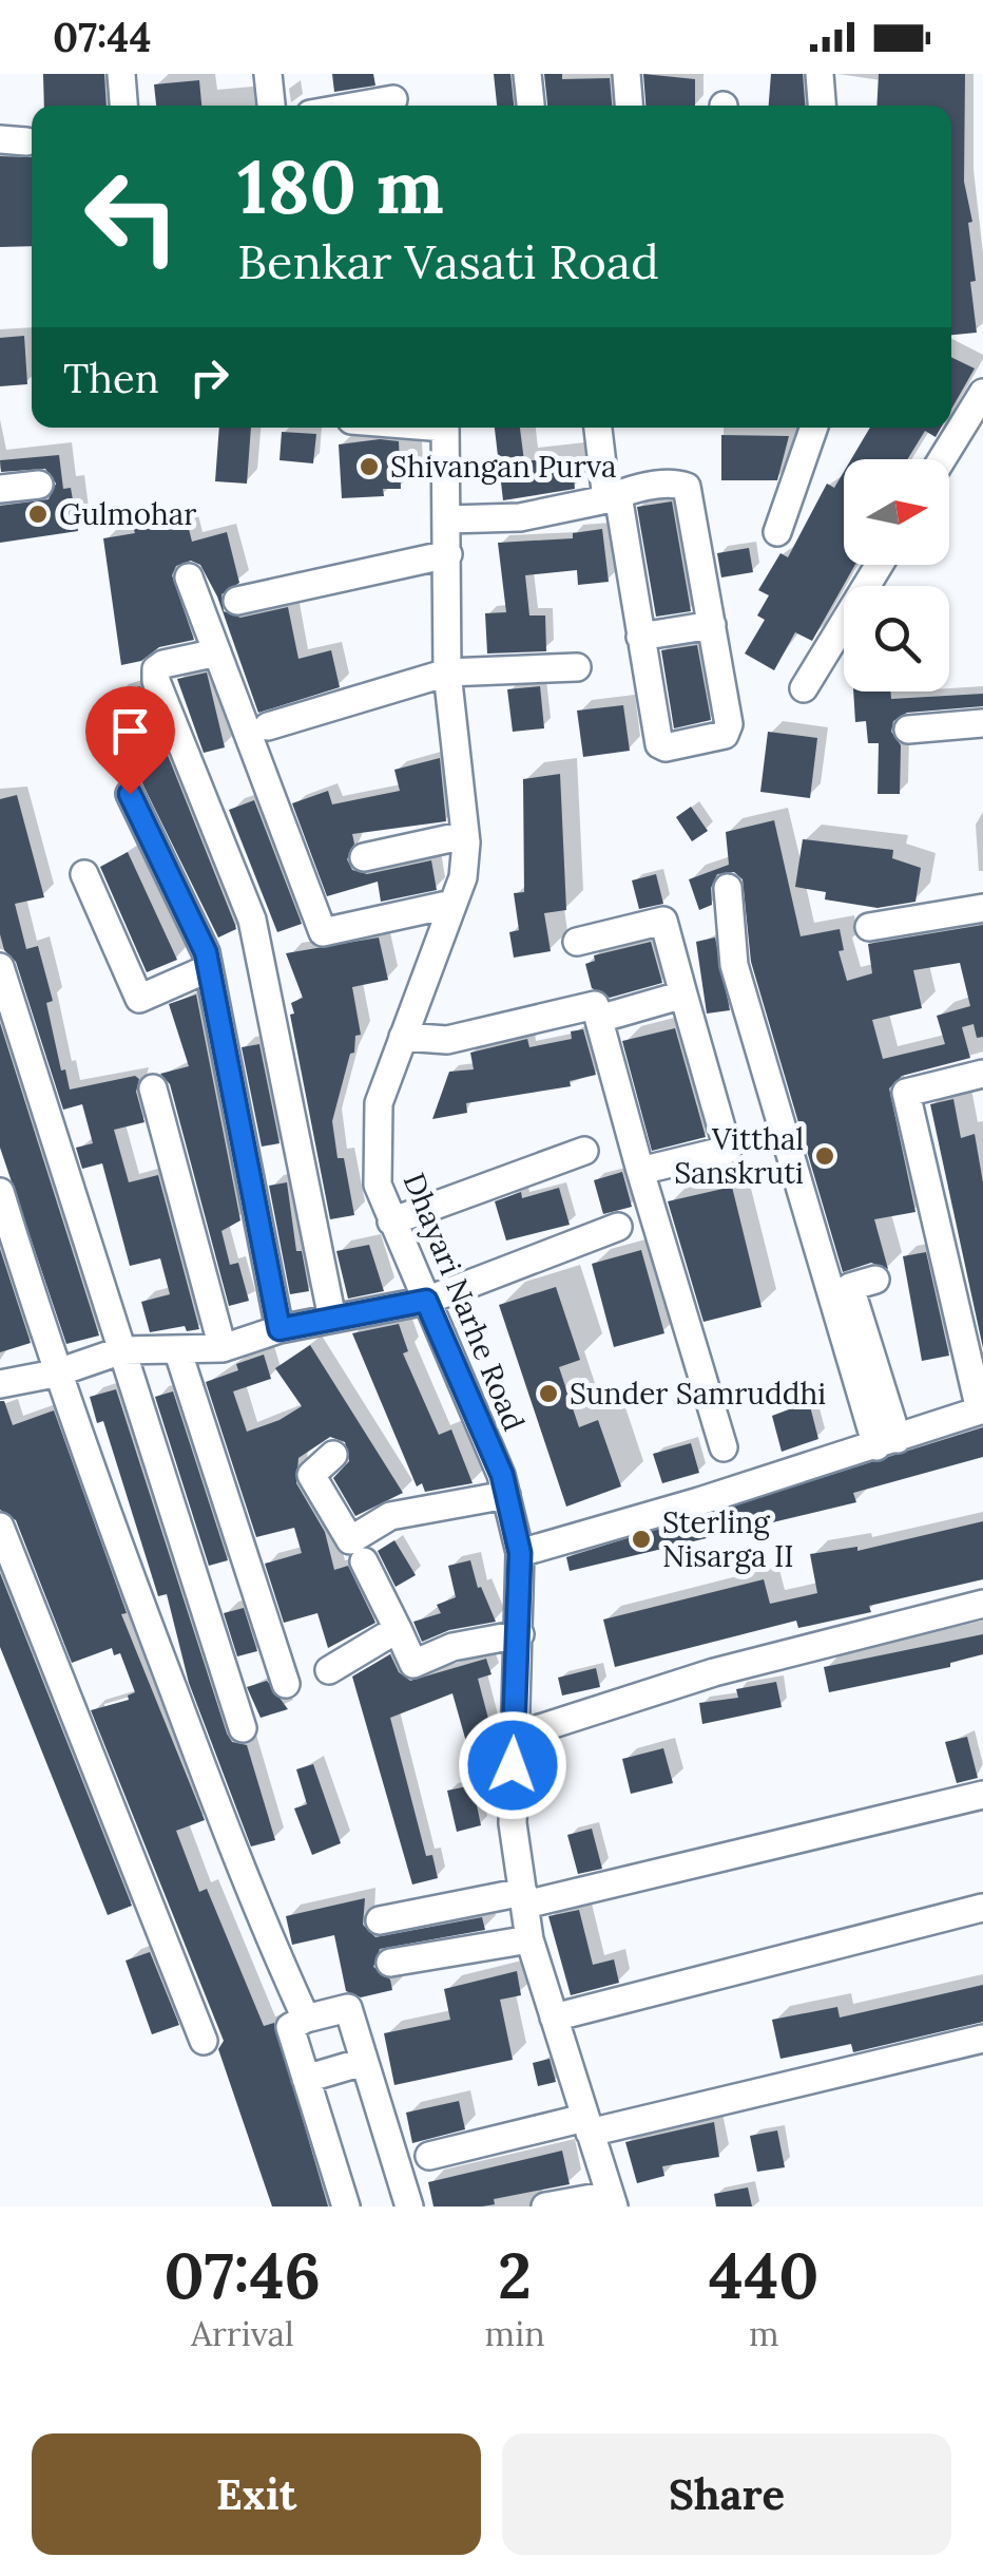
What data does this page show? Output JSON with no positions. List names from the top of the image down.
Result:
{
  "streets": {
    "street": ["Dhayari Narhe Road"]
  },
  "places": [
    "Shivangan Purva",
    "Gulmohar",
    "Vitthal Sanskruti",
    "Sunder Samruddhi",
    "Sterling Nisarga II"
  ],
  "north": "right",
  "page": {
    "status": "07:44",
    "turn": ["180 m", "Benkar Vasati Road"],
    "then": "Then",
    "eta": [
      "07:46",
      "Arrival",
      "2",
      "min",
      "440",
      "m"
    ],
    "buttons": ["Exit", "Share"]
  }
}
